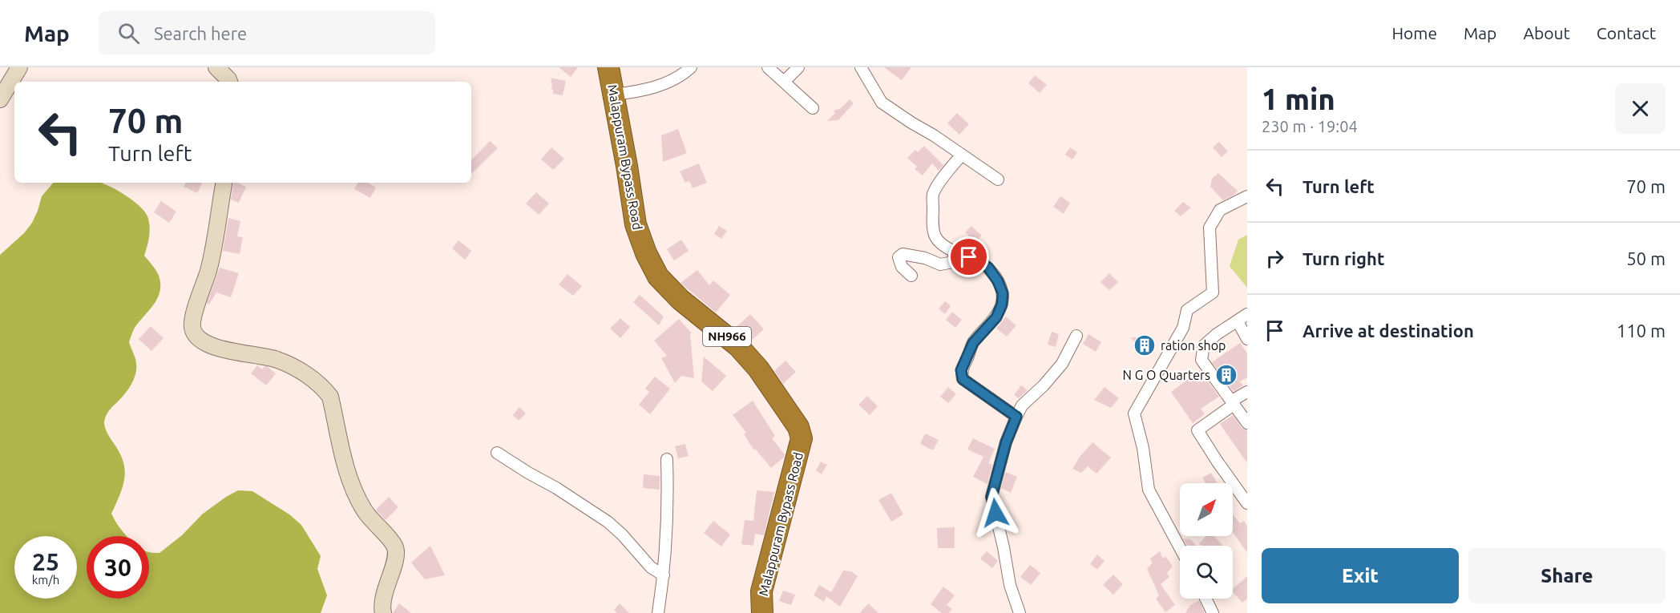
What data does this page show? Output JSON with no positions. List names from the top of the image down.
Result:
{
  "streets": {
    "highway": ["Malappuram Bypass Road", "NH966"]
  },
  "places": {
    "building": ["ration shop", "N G O Quarters"]
  },
  "north": "top right",
  "page": {
    "header": "Map",
    "search": "Search here",
    "nav": [
      "Home",
      "Map",
      "About",
      "Contact"
    ],
    "heading": ["1 min", "230 m · 19:04"],
    "turn": ["70 m", "Turn left"],
    "list": [
      {
        "name": "Turn left",
        "value": "70 m"
      },
      {
        "name": "Turn right",
        "value": "50 m"
      },
      {
        "name": "Arrive at destination",
        "value": "110 m"
      }
    ],
    "speed": "25 km/h",
    "limit": "30",
    "buttons": ["Exit", "Share"]
  }
}
